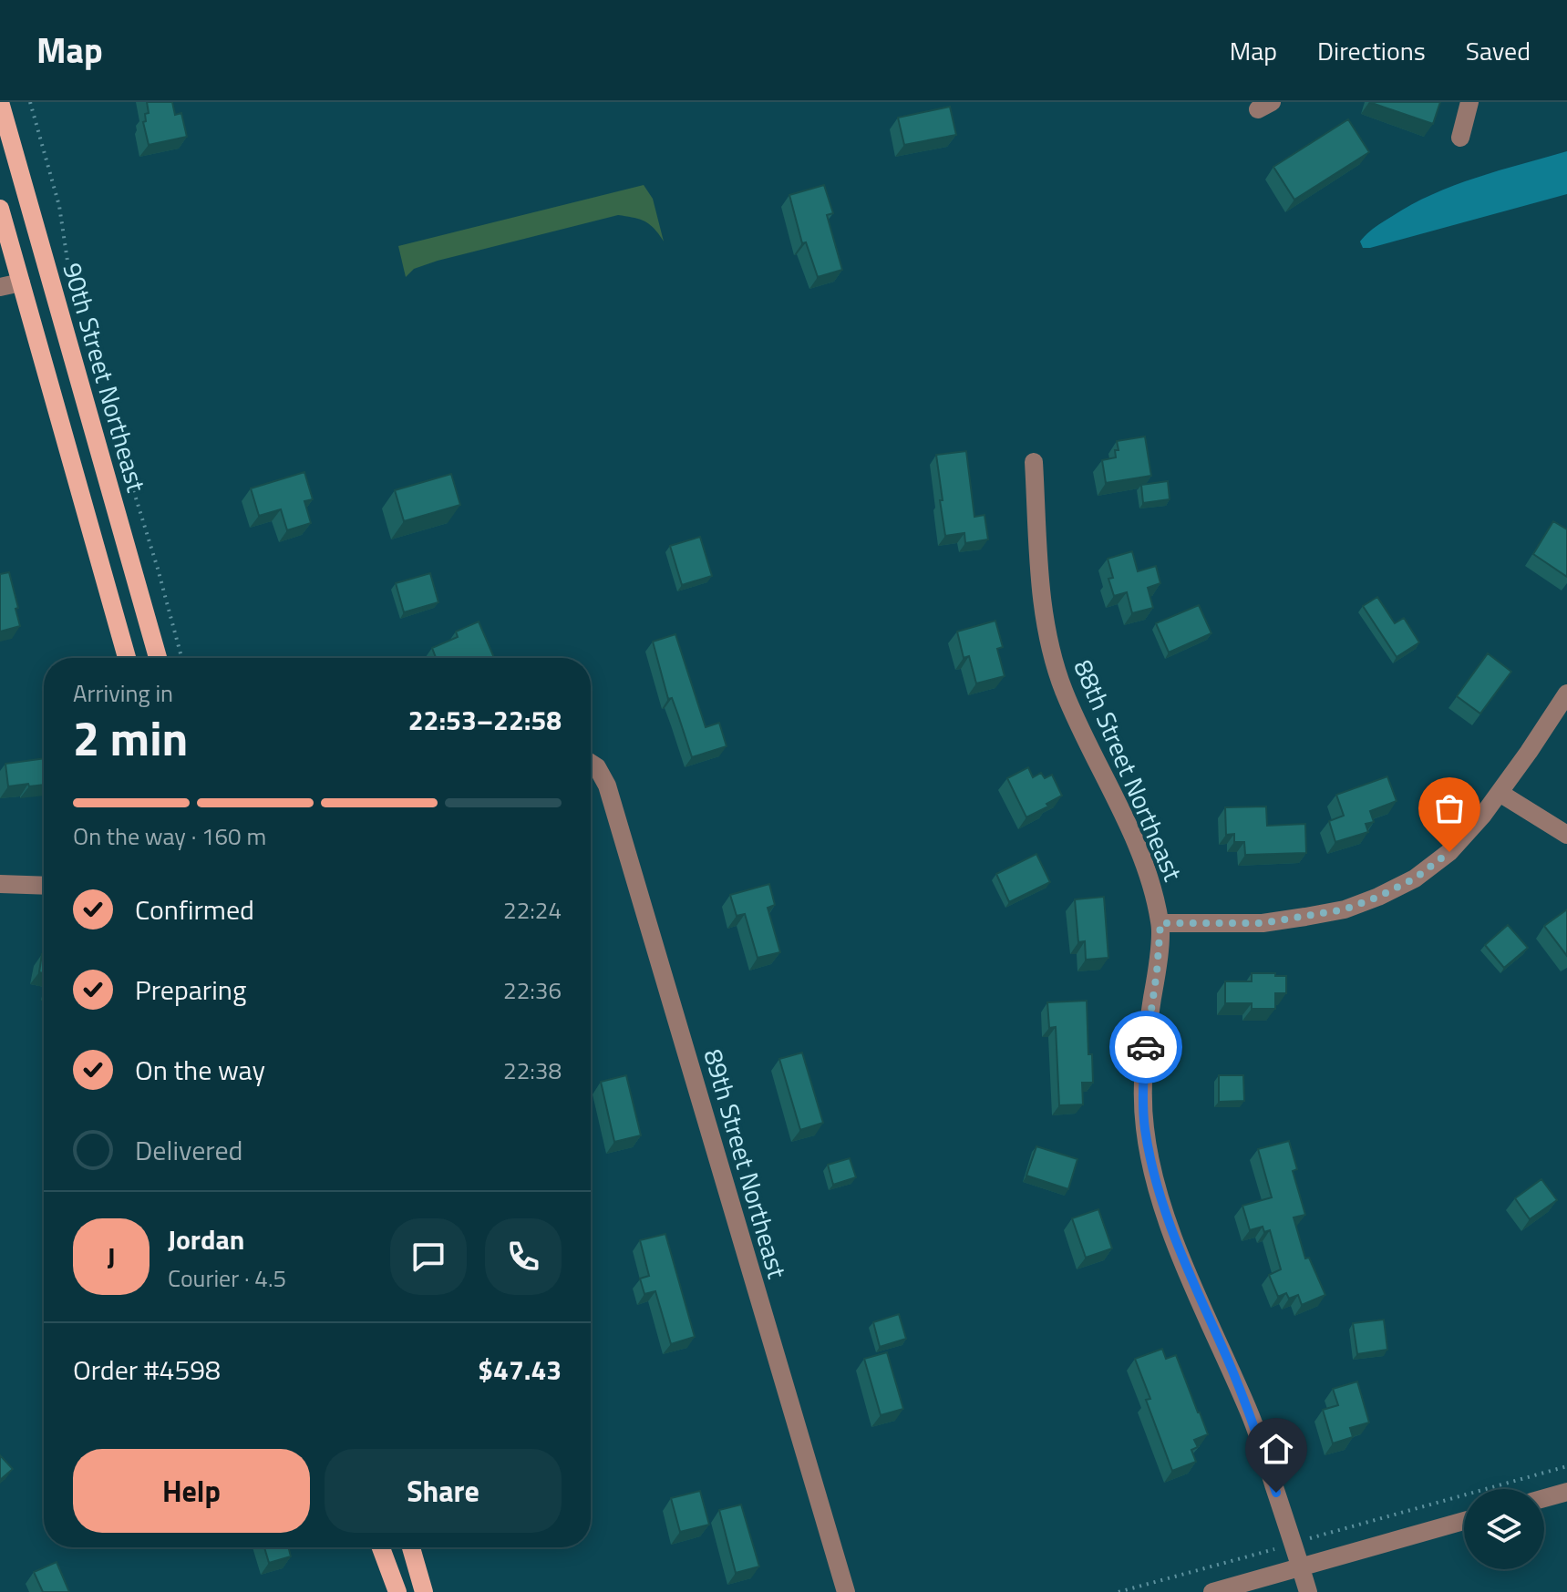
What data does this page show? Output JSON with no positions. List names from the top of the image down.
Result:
{
  "streets": {
    "main road": ["90th Street Northeast"],
    "street": ["88th Street Northeast", "89th Street Northeast"]
  },
  "page": {
    "header": "Map",
    "nav": ["Map", "Directions", "Saved"],
    "heading": ["2 min", "Arriving in", "22:53–22:58"],
    "panel": [
      "Jordan",
      "Courier · 4.5",
      "Order #4598",
      "$47.43"
    ],
    "bar": "On the way · 160 m",
    "list": [
      ["Confirmed", "22:24"],
      ["Preparing", "22:36"],
      ["On the way", "22:38"],
      "Delivered"
    ],
    "round": "J",
    "buttons": ["Help", "Share"]
  }
}
